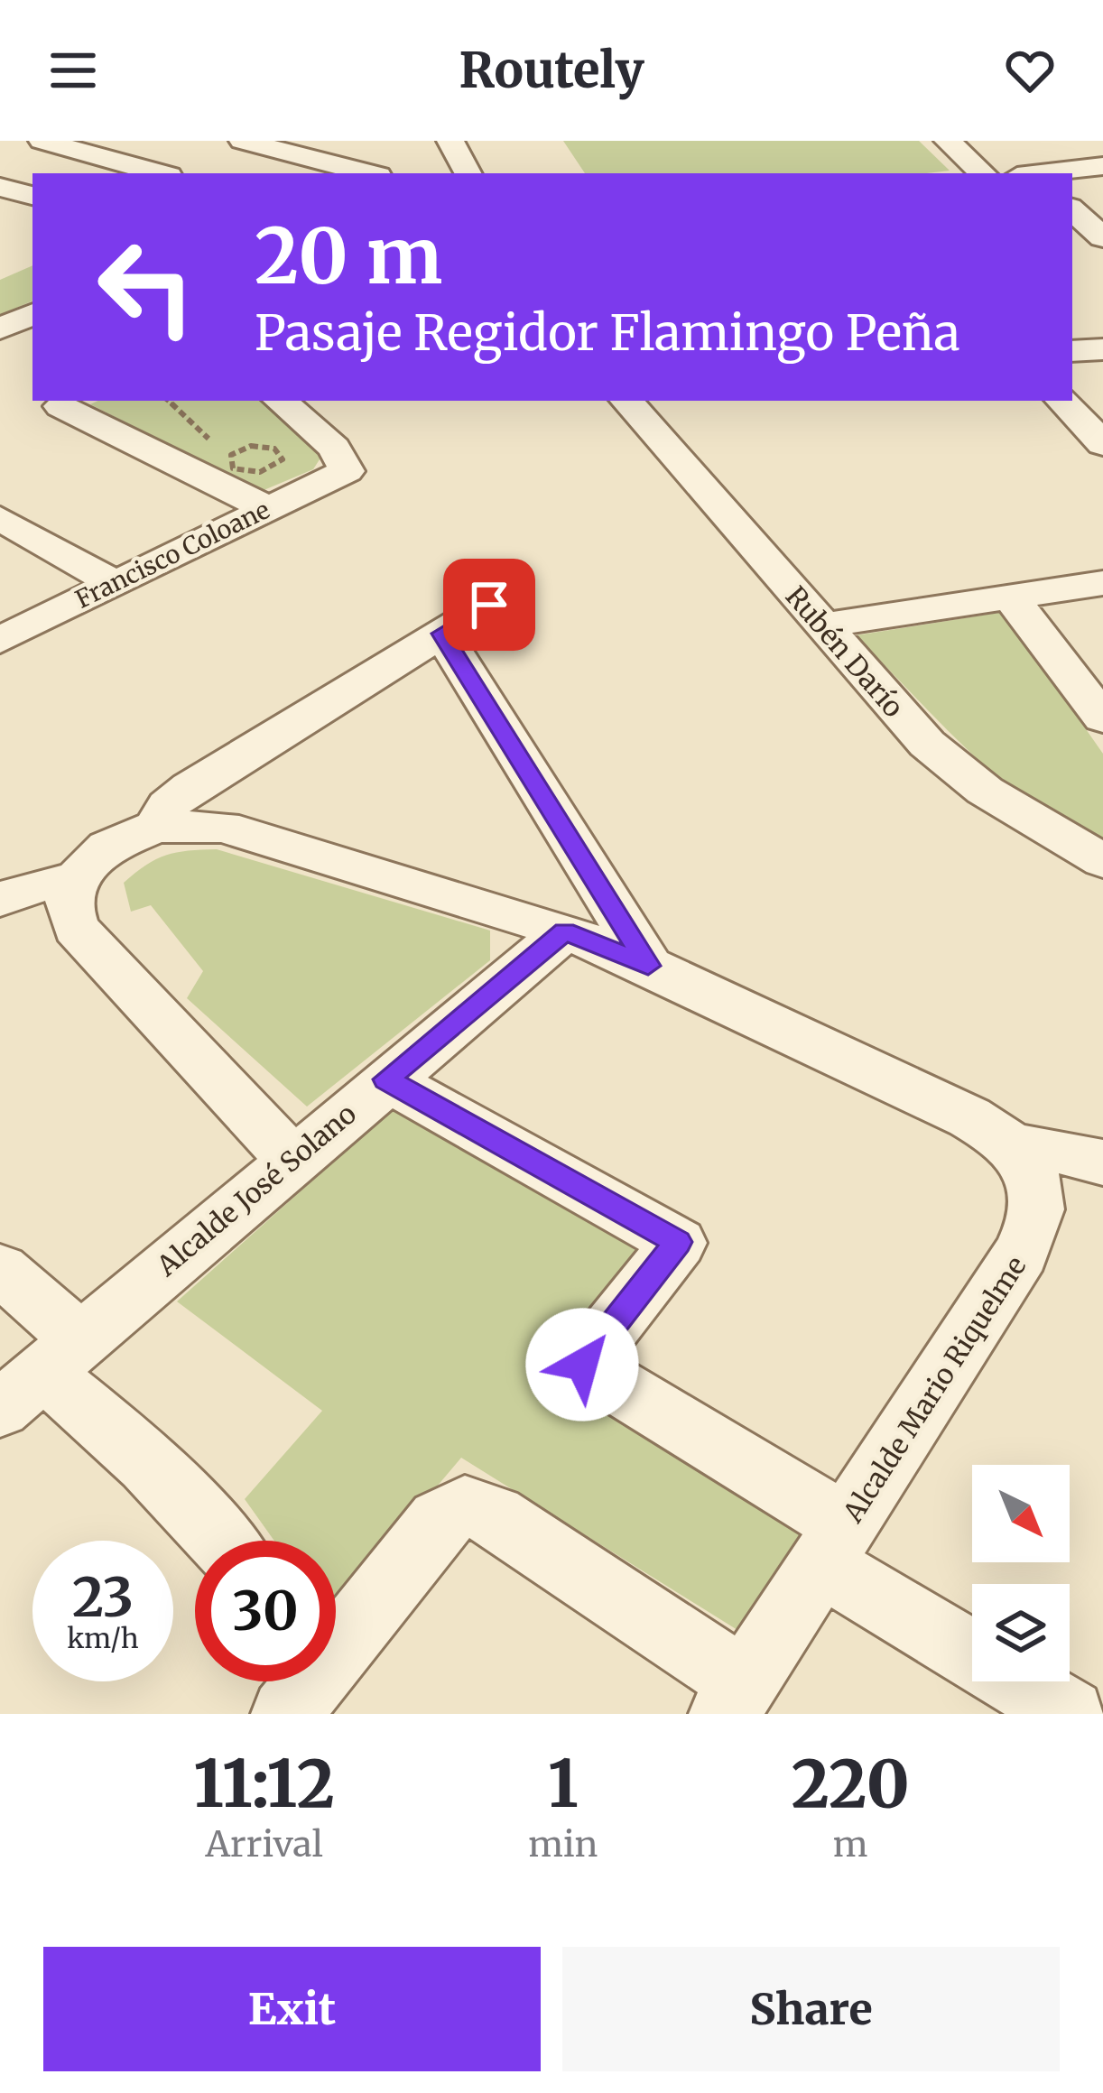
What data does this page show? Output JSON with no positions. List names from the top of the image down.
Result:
{
  "streets": {
    "street": [
      "Francisco Coloane",
      "Rubén Darío",
      "Alcalde José Solano",
      "Alcalde Mario Riquelme"
    ]
  },
  "crossings": [
    ["Alcalde José Solano", "Alcalde Mario Riquelme"]
  ],
  "north": "bottom right",
  "page": {
    "header": "Routely",
    "turn": ["20 m", "Pasaje Regidor Flamingo Peña"],
    "speed": "23 km/h",
    "limit": "30",
    "eta": [
      "11:12",
      "Arrival",
      "1",
      "min",
      "220",
      "m"
    ],
    "buttons": ["Exit", "Share"]
  }
}
